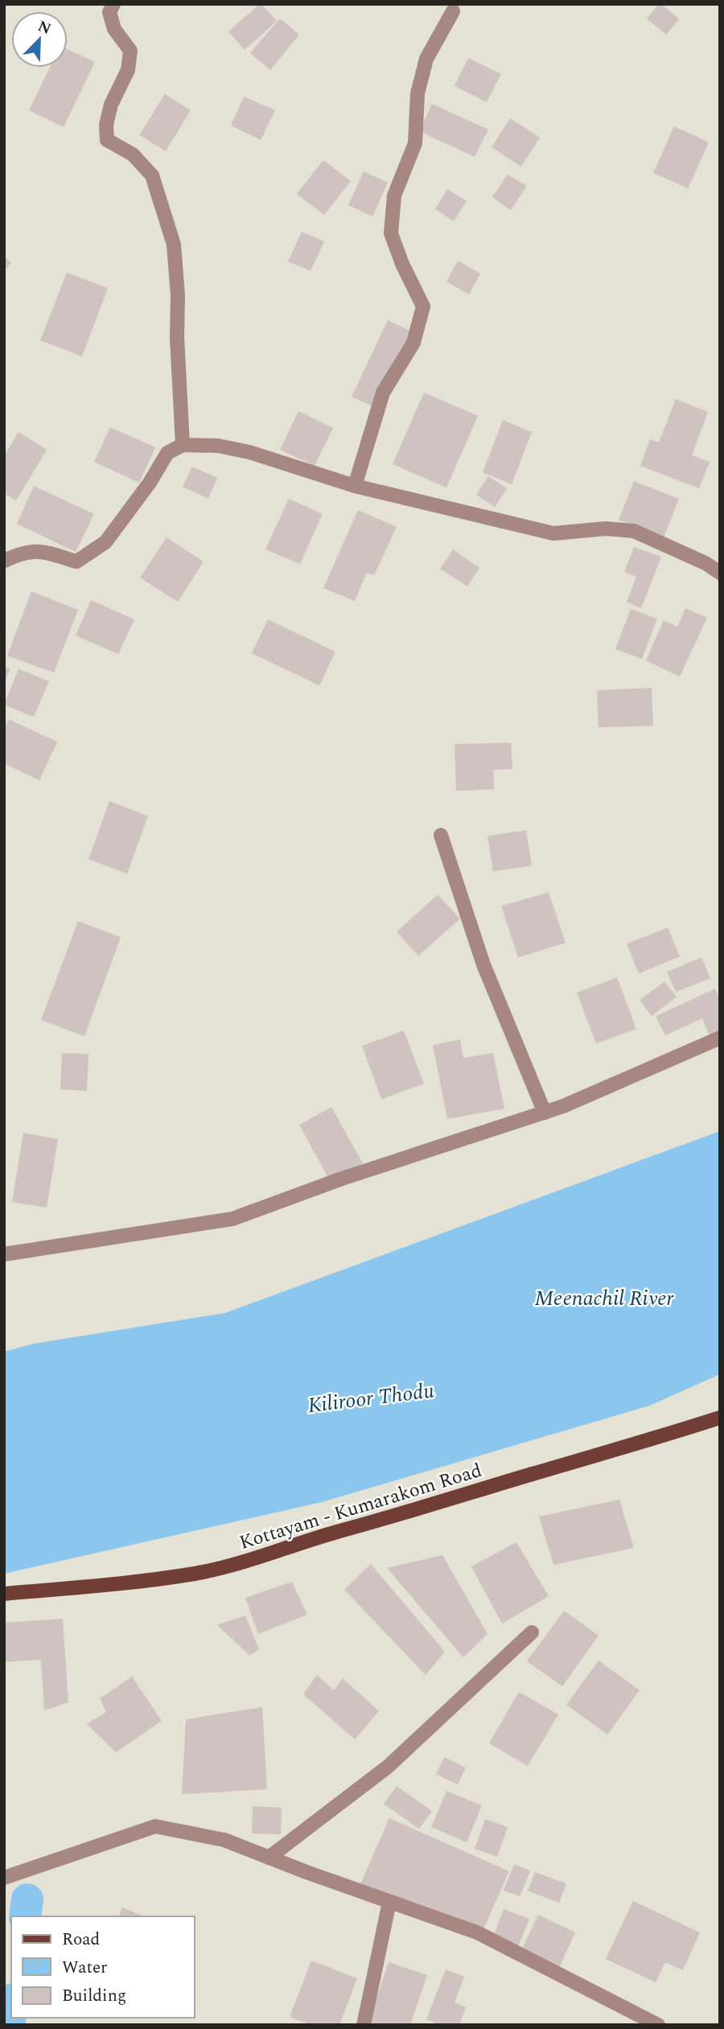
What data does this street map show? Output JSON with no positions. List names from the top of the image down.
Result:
{
  "streets": {
    "main road": ["Kottayam - Kumarakom Road"]
  },
  "water": ["Meenachil River", "Kiliroor Thodu"],
  "legend": ["Road", "Water", "Building"],
  "north": "top right"
}
